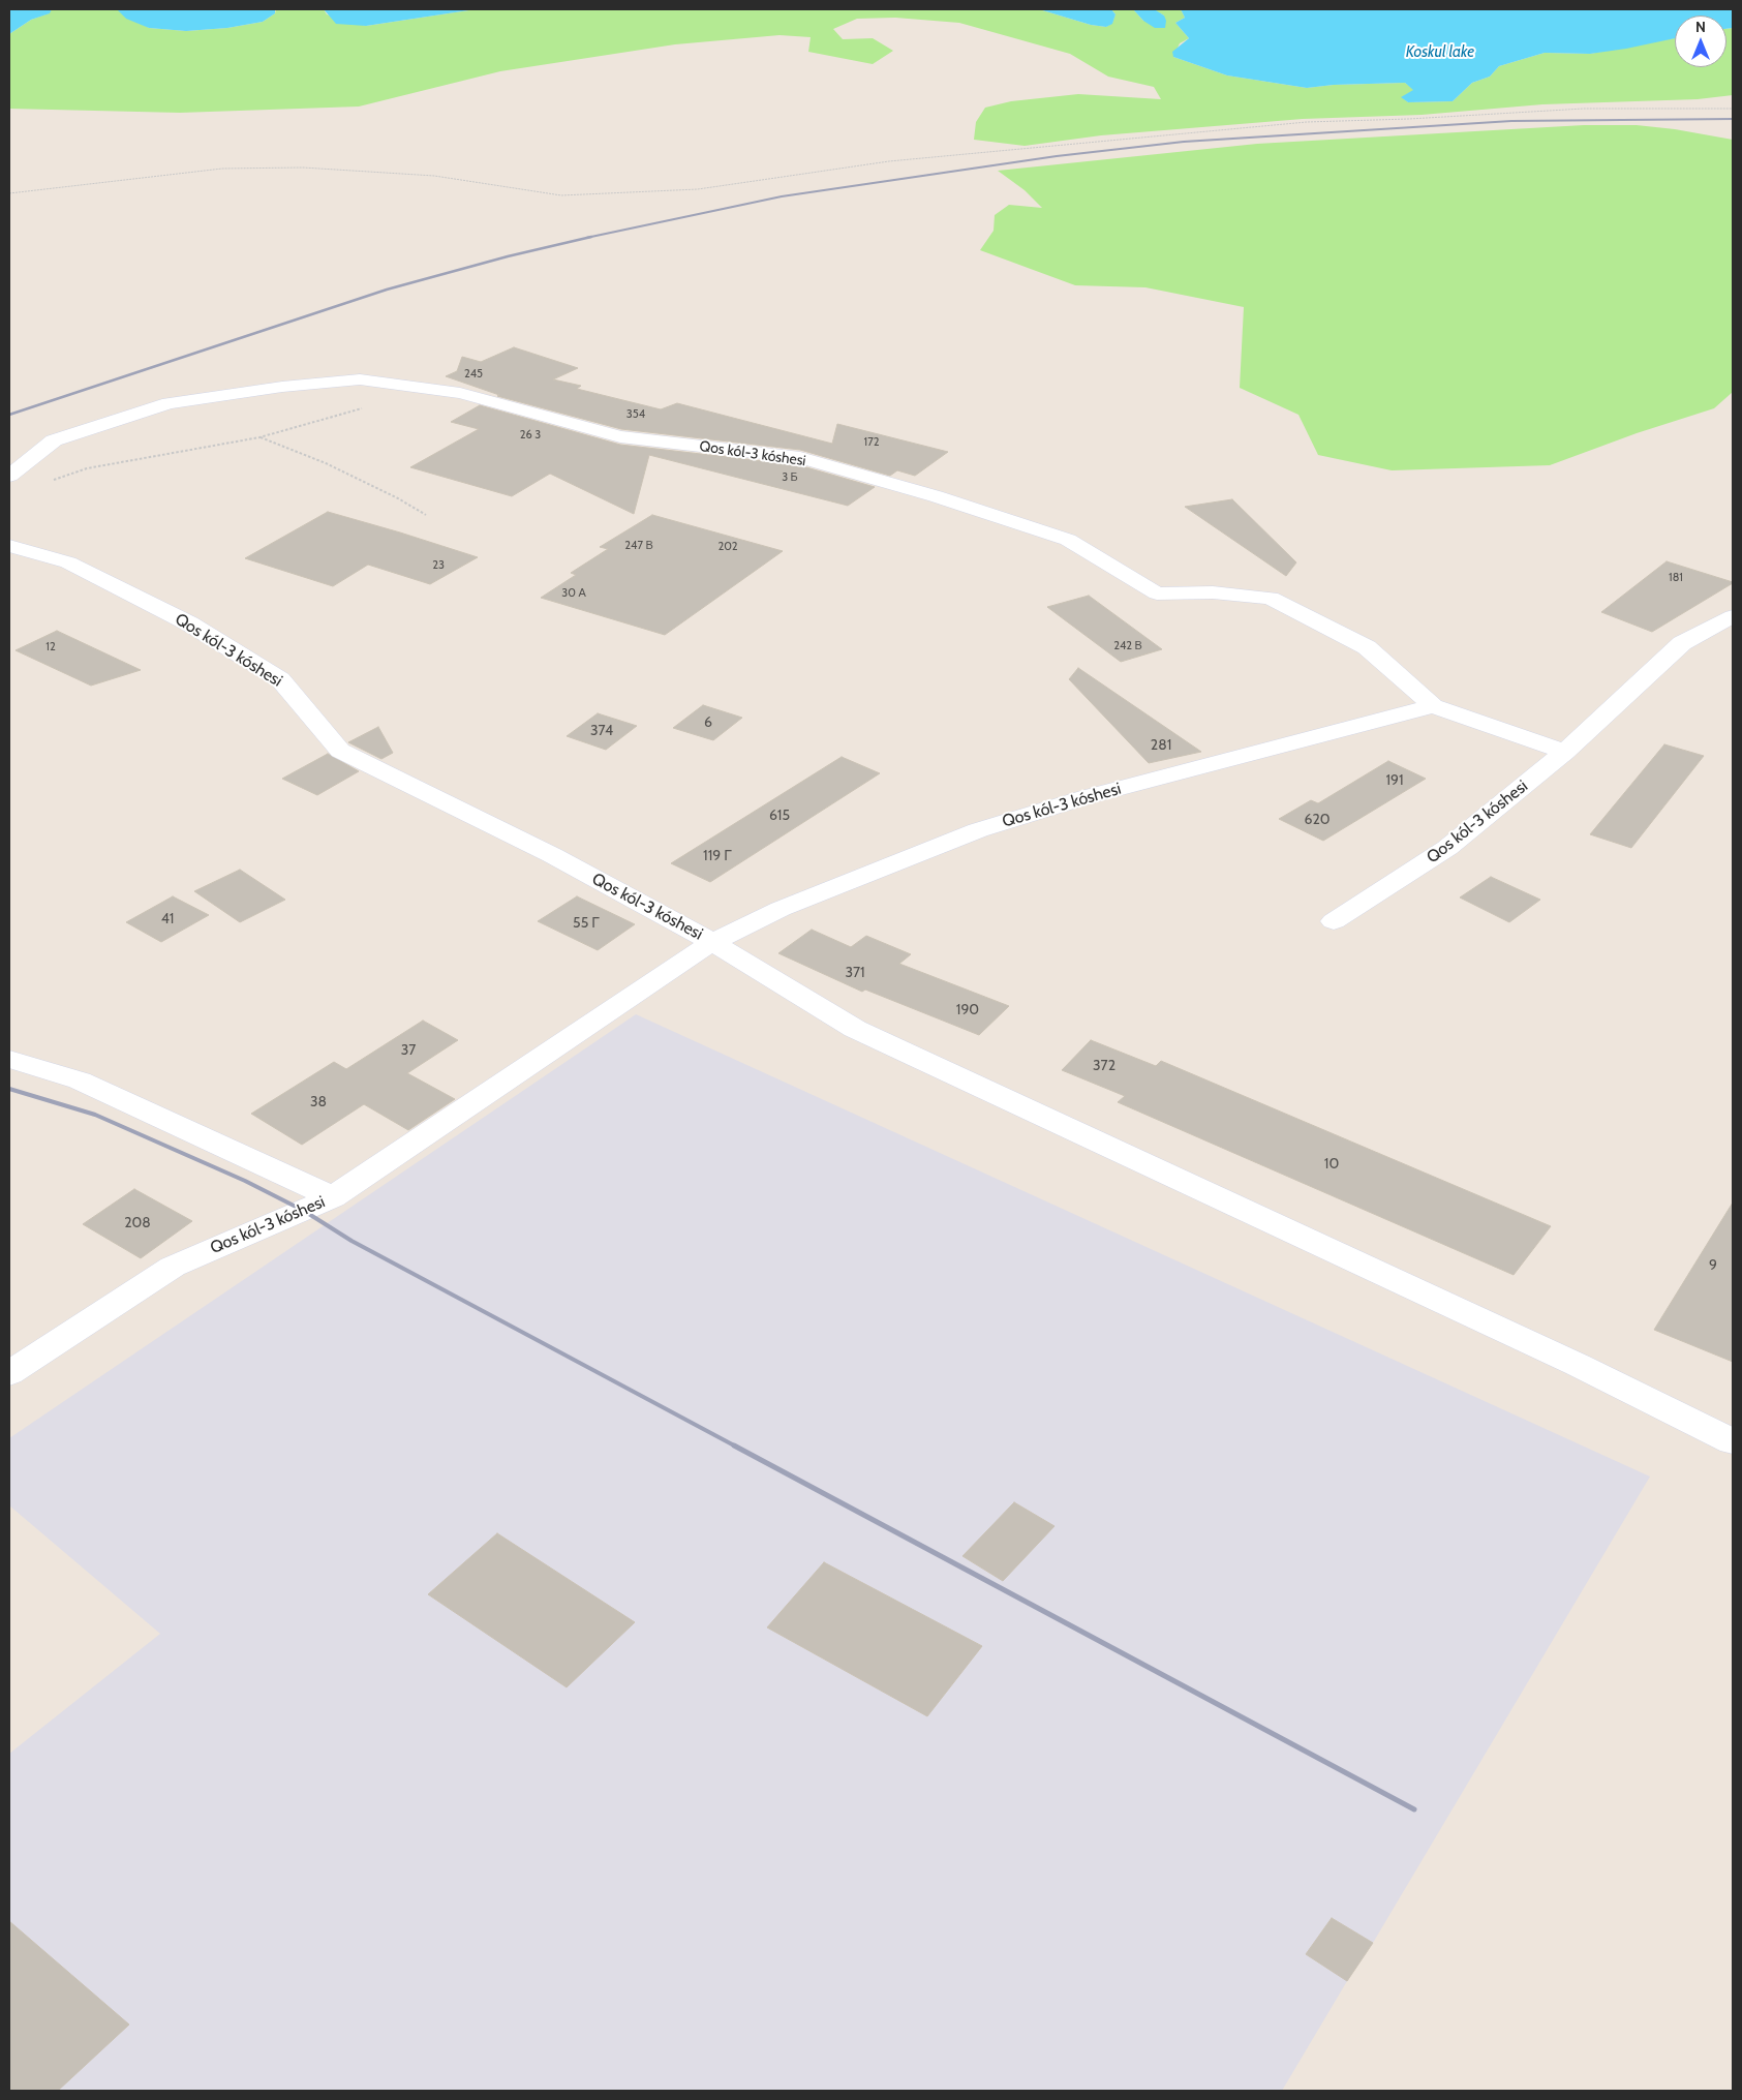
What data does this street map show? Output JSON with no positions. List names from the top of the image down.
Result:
{
  "streets": {
    "street": ["Qos kól-3 kóshesi"]
  },
  "water": ["Koskul lake"],
  "house_numbers": [
    "245",
    "354",
    "26 3",
    "172",
    "3 Б",
    "247 В",
    "202",
    "23",
    "181",
    "30 А",
    "242 В",
    "12",
    "6",
    "374",
    "281",
    "191",
    "615",
    "620",
    "119 Г",
    "41",
    "55 Г",
    "371",
    "190",
    "37",
    "372",
    "38",
    "10",
    "208",
    "9"
  ],
  "north": "top"
}
